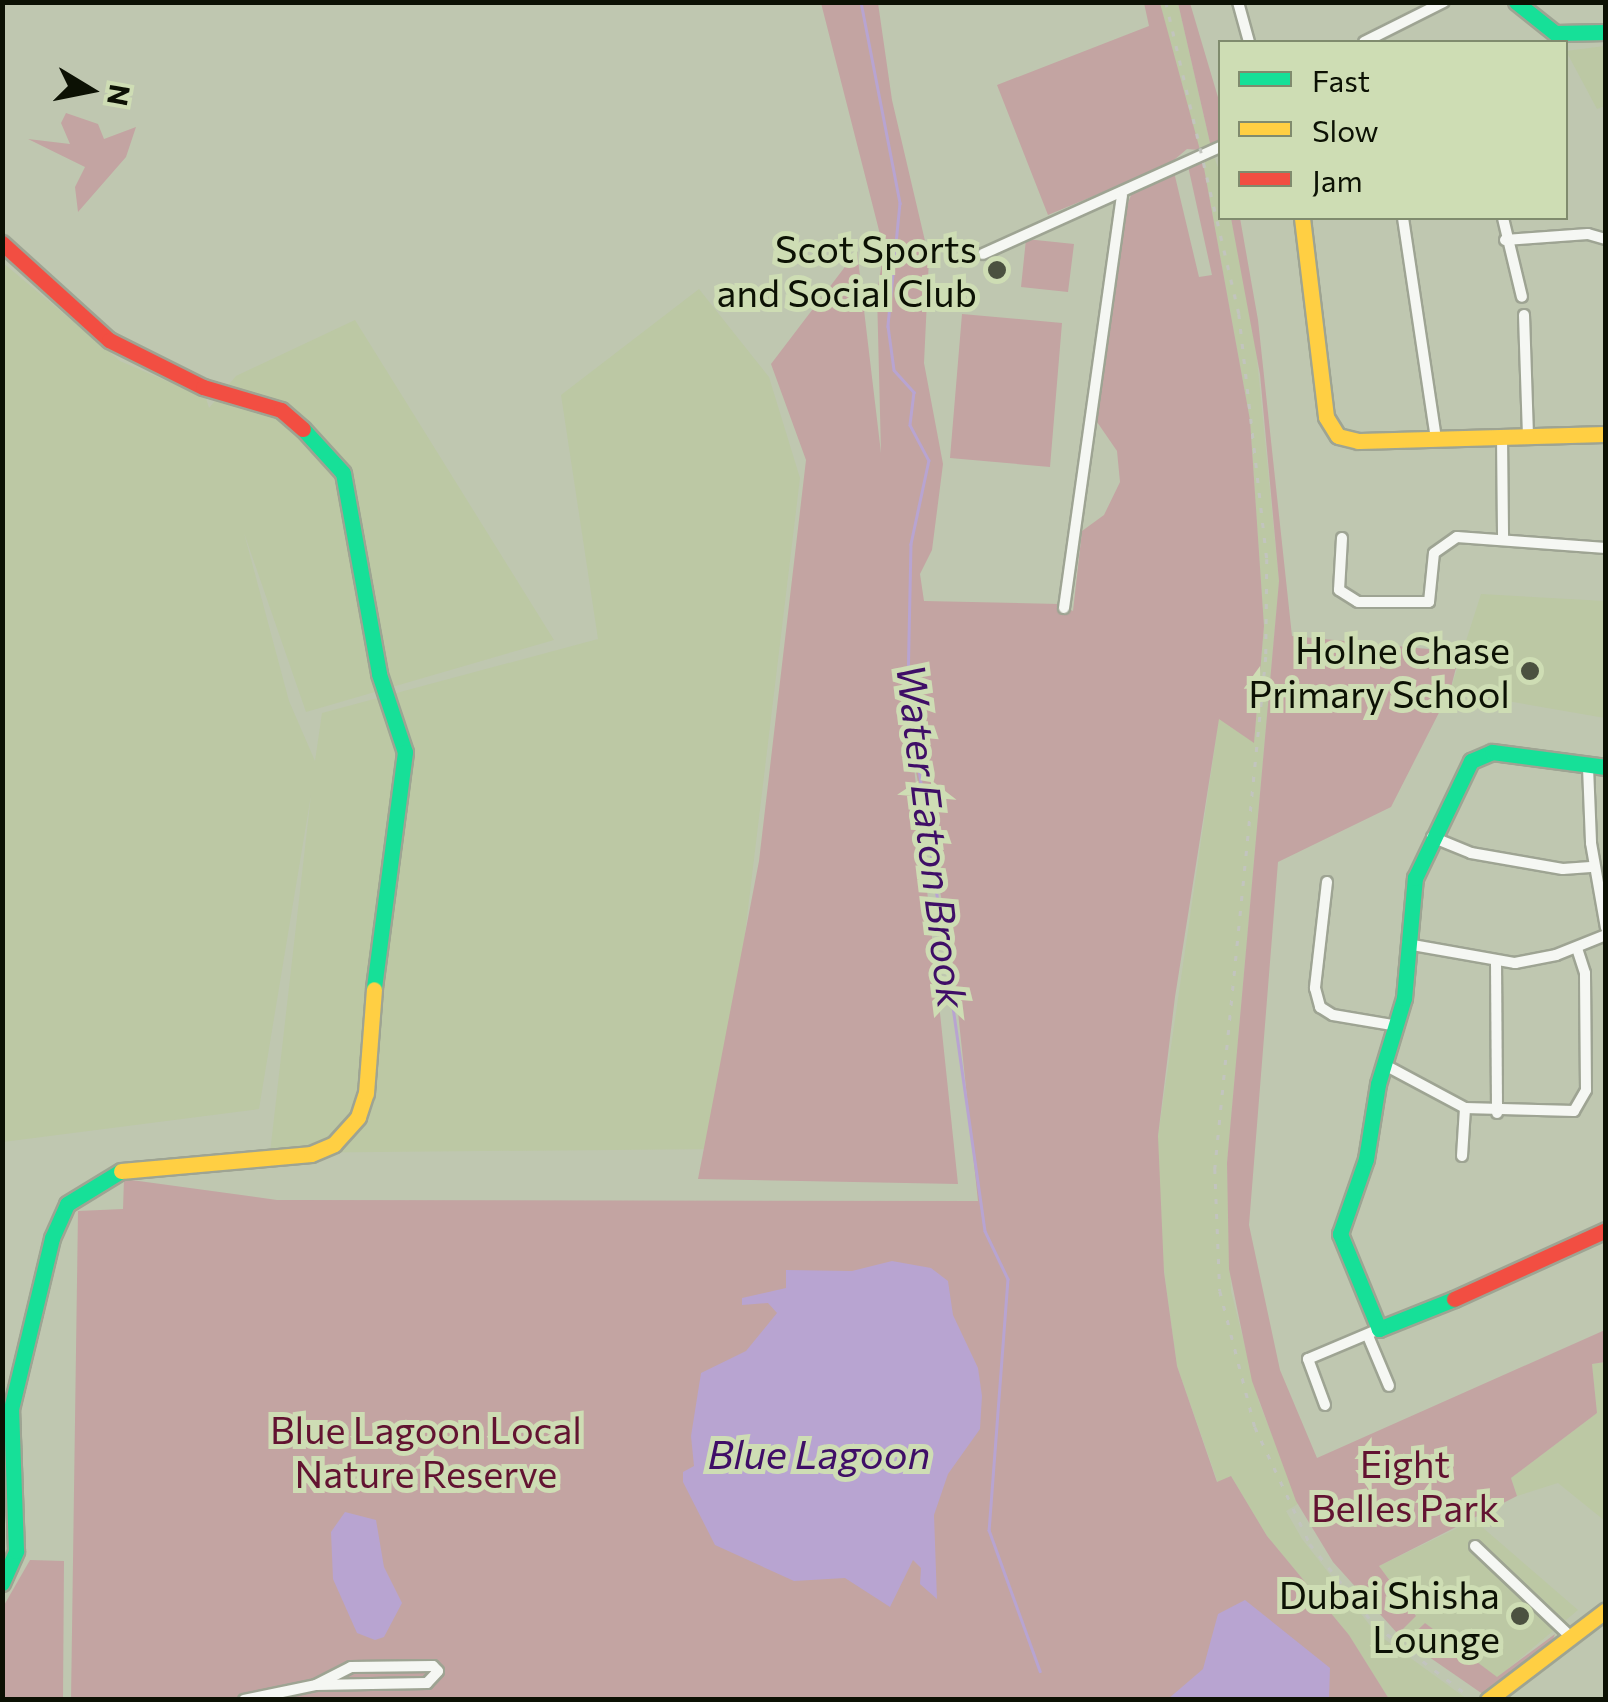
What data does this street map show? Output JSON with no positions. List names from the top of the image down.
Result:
{
  "water": ["Water Eaton Brook", "Blue Lagoon"],
  "parks": ["Blue Lagoon Local Nature Reserve", "Eight Belles Park"],
  "places": ["Scot Sports and Social Club", "Holne Chase Primary School", "Dubai Shisha Lounge"],
  "legend": ["Fast", "Slow", "Jam"],
  "north": "right"
}
